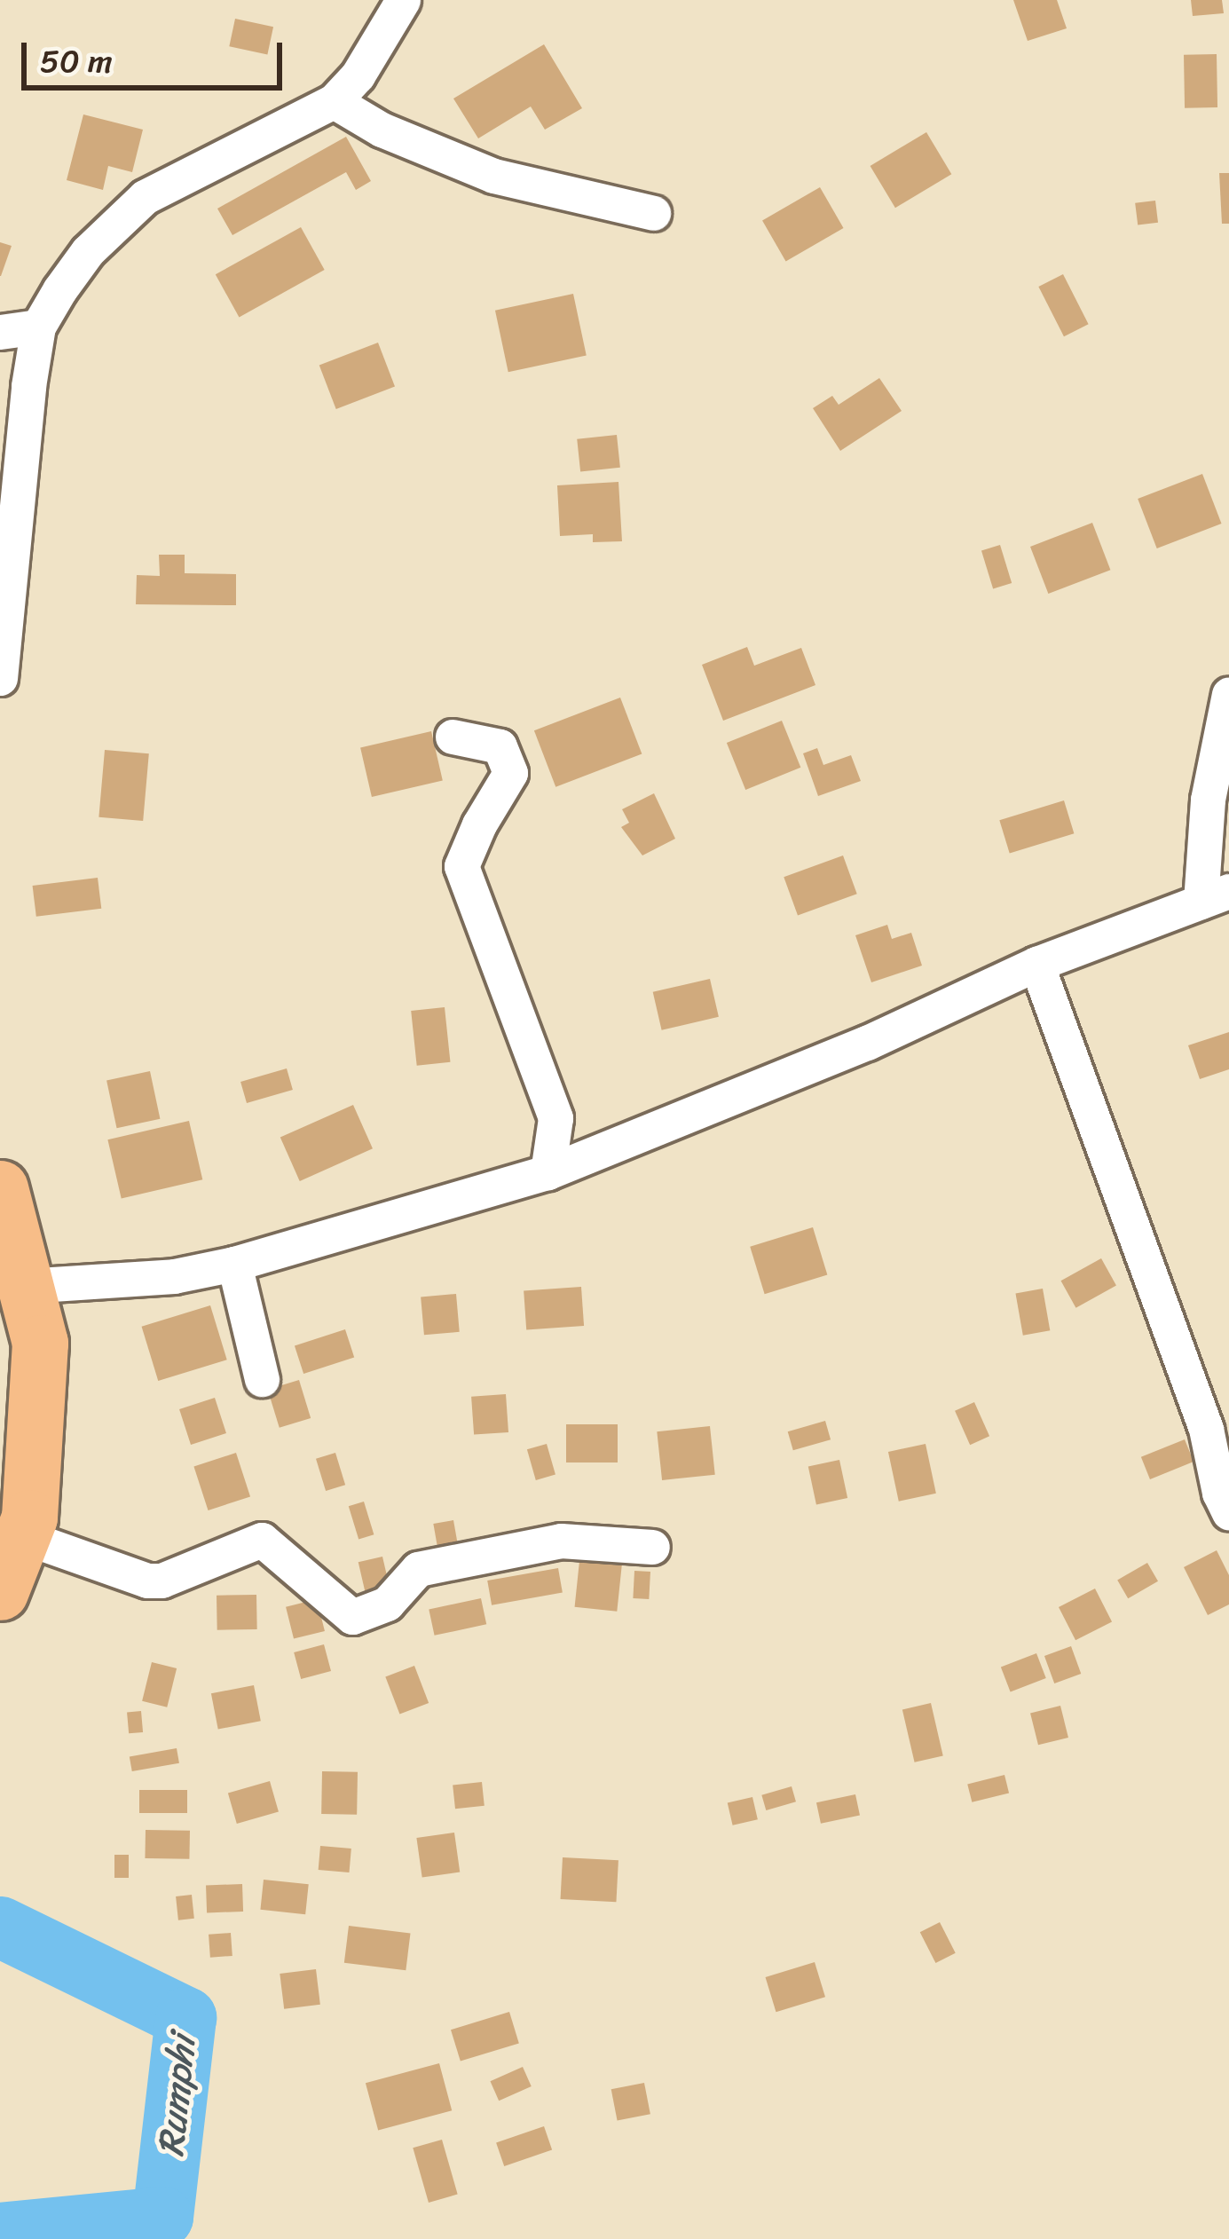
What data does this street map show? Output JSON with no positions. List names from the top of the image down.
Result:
{
  "water": ["Rumphi"],
  "scale_bar": "50 m"
}
